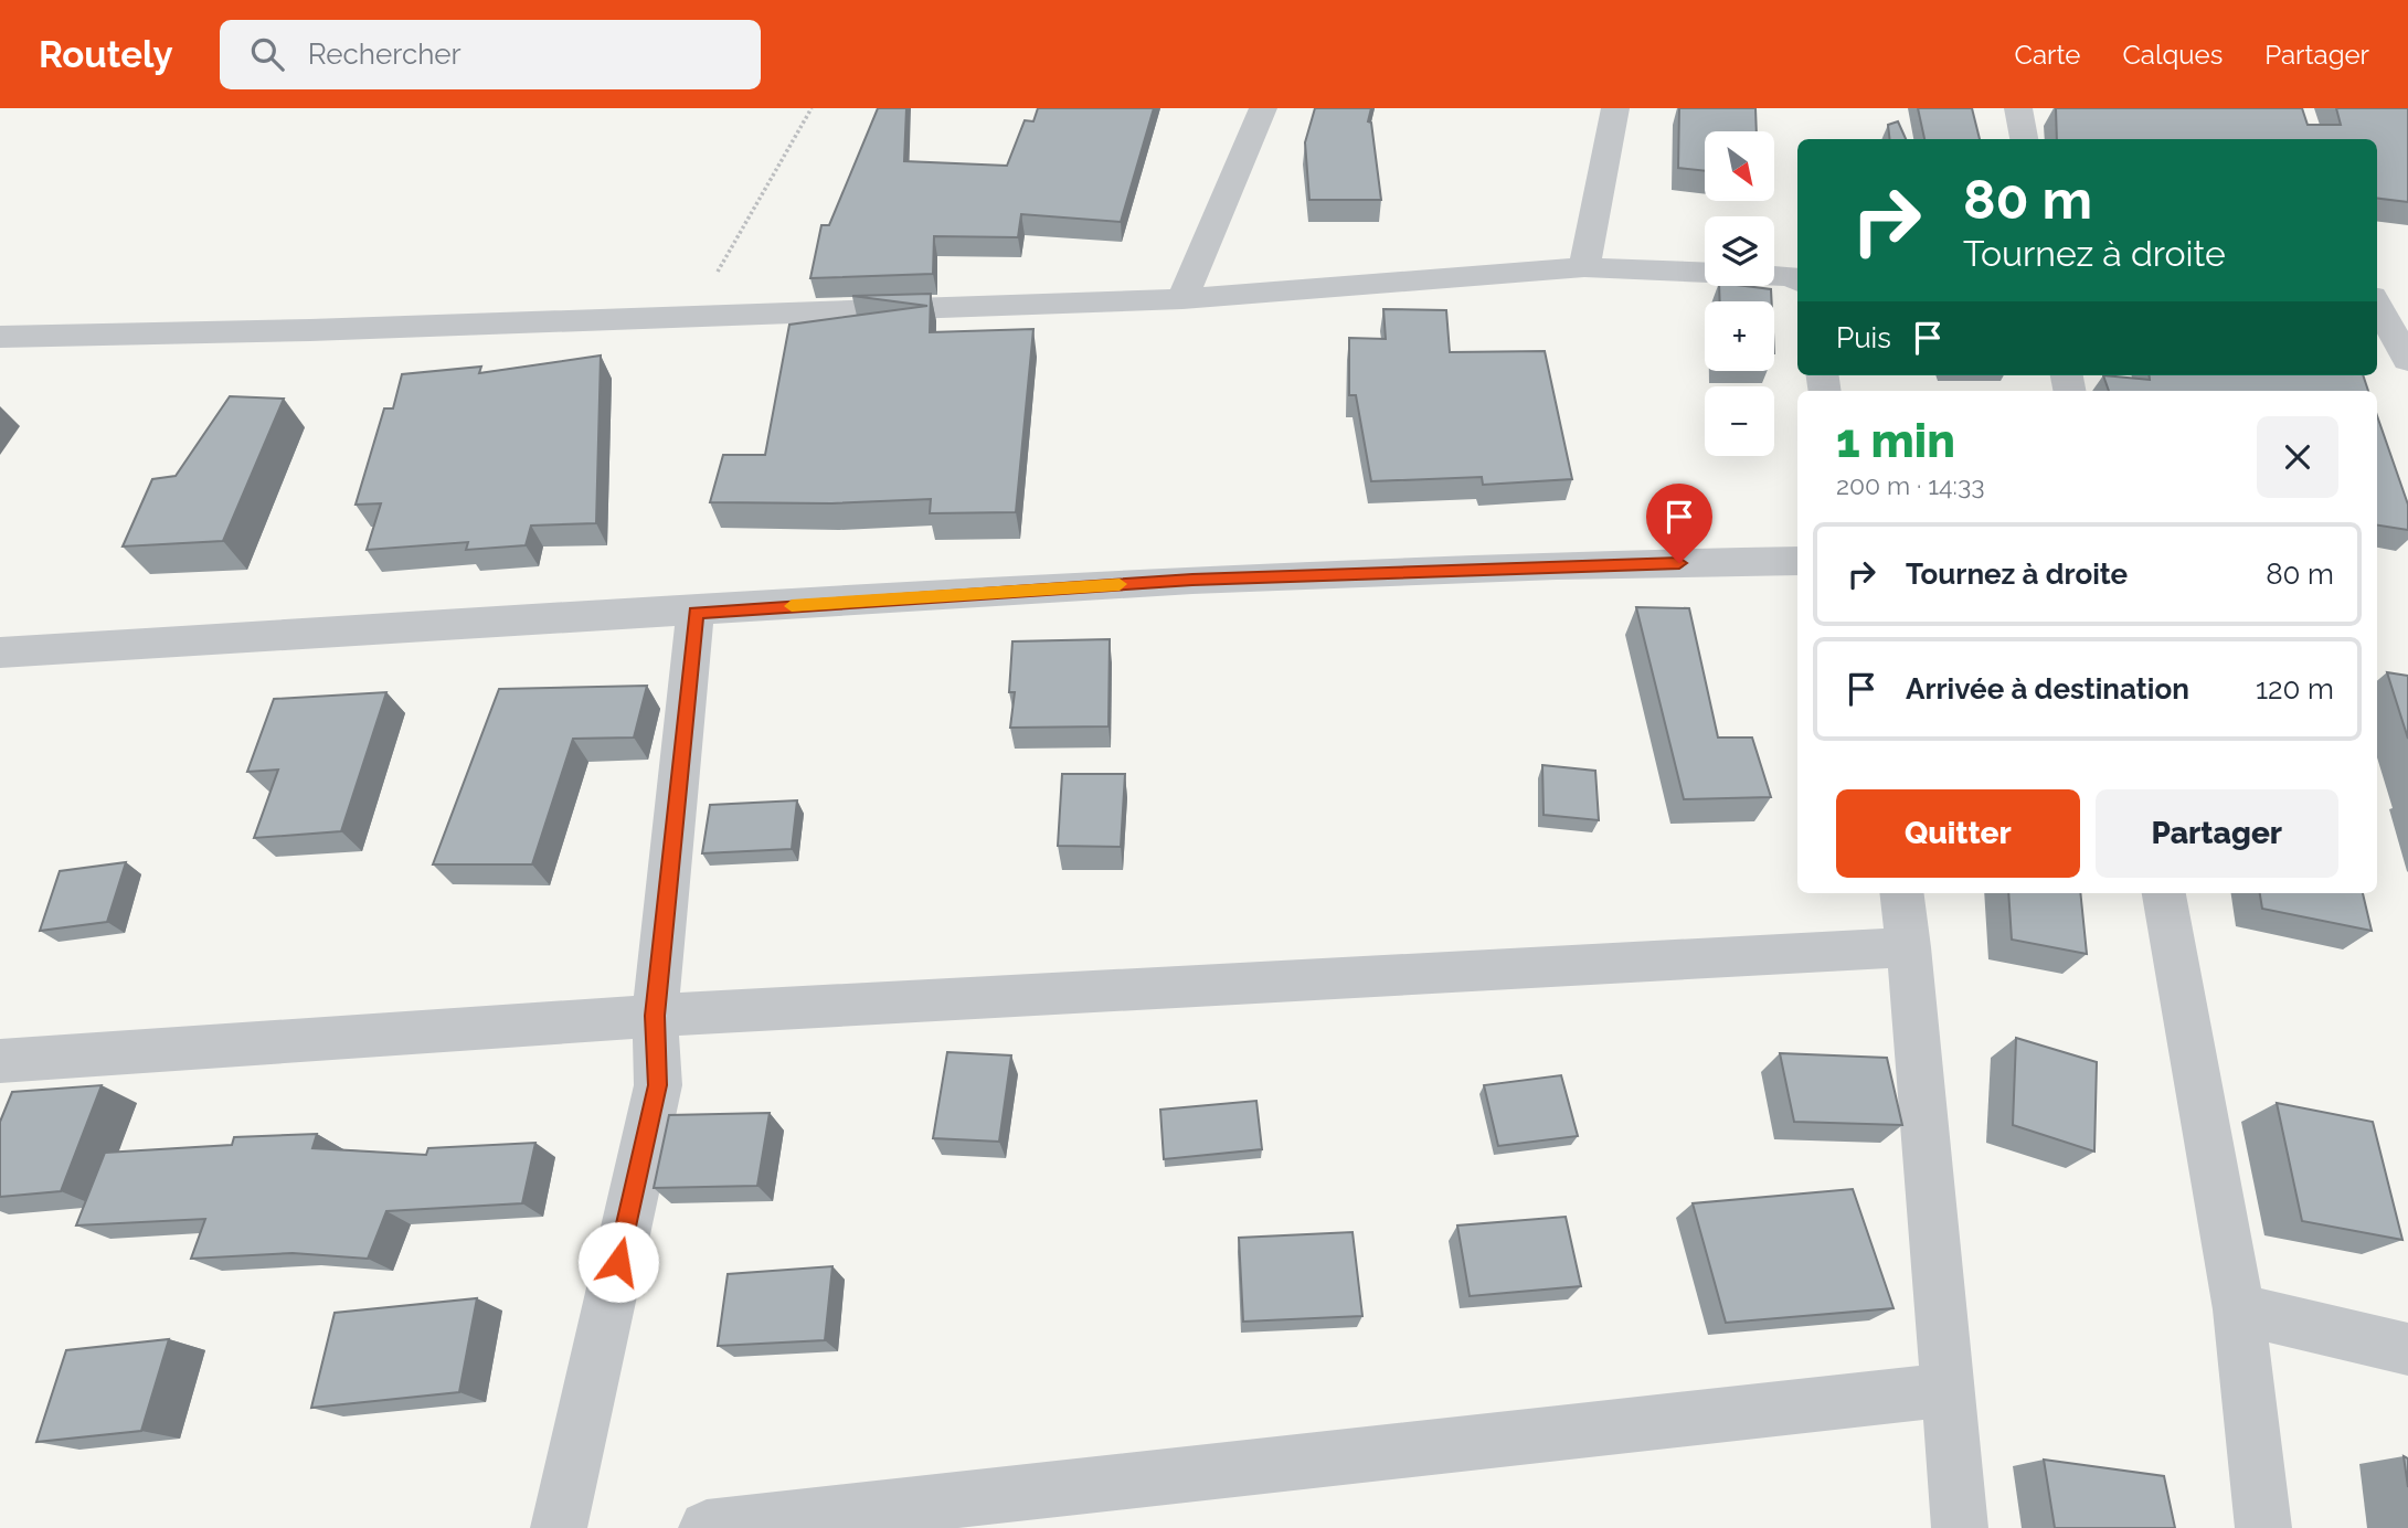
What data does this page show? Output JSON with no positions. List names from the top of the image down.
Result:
{
  "north": "bottom right",
  "page": {
    "header": "Routely",
    "search": "Rechercher",
    "nav": ["Carte", "Calques", "Partager"],
    "map_buttons": ["+", "−"],
    "turn": ["80 m", "Tournez à droite"],
    "then": "Puis",
    "heading": ["1 min", "200 m · 14:33"],
    "list": [
      {
        "name": "Tournez à droite",
        "value": "80 m"
      },
      {
        "name": "Arrivée à destination",
        "value": "120 m"
      }
    ],
    "buttons": ["Quitter", "Partager"]
  }
}
